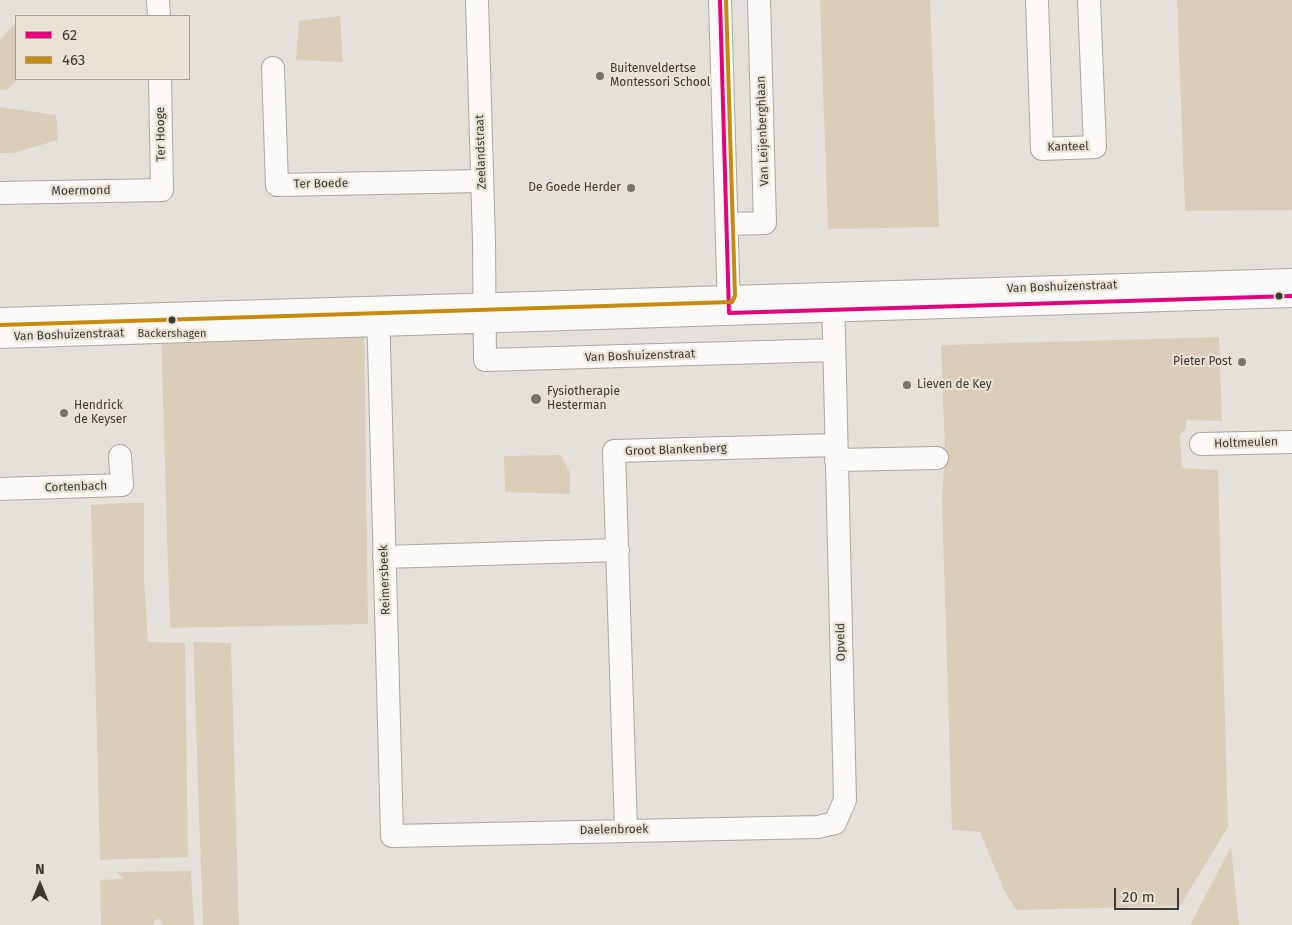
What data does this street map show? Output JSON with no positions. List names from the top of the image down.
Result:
{
  "streets": {
    "street": [
      "Van Leijenberghlaan",
      "Ter Hooge",
      "Kanteel",
      "Zeelandstraat",
      "Ter Boede",
      "Moermond",
      "Van Boshuizenstraat",
      "Holtmeulen",
      "Groot Blankenberg",
      "Cortenbach",
      "Reimersbeek",
      "Opveld",
      "Daelenbroek"
    ]
  },
  "crossings": [
    ["Ter Hooge", "Moermond"],
    ["Zeelandstraat", "Ter Boede"],
    ["Zeelandstraat", "Van Boshuizenstraat"],
    ["Van Boshuizenstraat", "Reimersbeek"],
    ["Van Boshuizenstraat", "Opveld"],
    ["Groot Blankenberg", "Opveld"],
    ["Groot Blankenberg", "Daelenbroek"],
    ["Reimersbeek", "Daelenbroek"],
    ["Opveld", "Daelenbroek"]
  ],
  "places": [
    "Buitenveldertse Montessori School",
    "De Goede Herder",
    "Backershagen",
    "Pieter Post",
    "Lieven de Key",
    "Fysiotherapie Hesterman",
    "Hendrick de Keyser"
  ],
  "lines": ["transit line 62", "transit line 463"],
  "legend": ["62", "463"],
  "scale_bar": "20 m",
  "north": "top"
}
